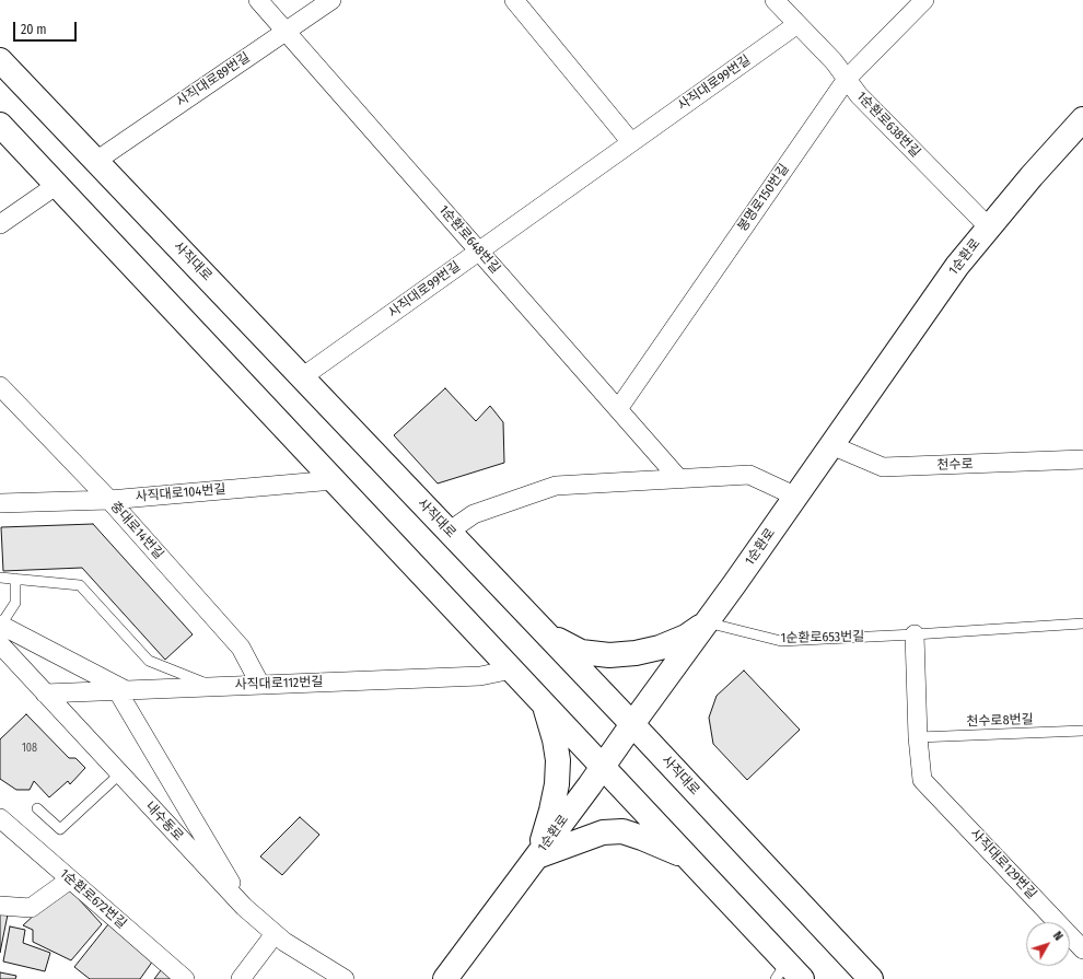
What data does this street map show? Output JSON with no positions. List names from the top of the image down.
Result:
{
  "streets": {
    "main road": ["1순환로", "사직대로"],
    "street": [
      "사직대로89번길",
      "사직대로99번길",
      "1순환로638번길",
      "봉명로150번길",
      "1순환로648번길",
      "천수로",
      "사직대로104번길",
      "충대로14번길",
      "사직대로112번길",
      "내수동로",
      "사직대로129번길",
      "1순환로672번길"
    ],
    "lane": ["1순환로653번길", "천수로8번길"]
  },
  "crossings": [
    ["사직대로89번길", "1순환로648번길"],
    ["사직대로89번길", "사직대로"],
    ["사직대로99번길", "1순환로638번길"],
    ["사직대로99번길", "1순환로648번길"],
    ["사직대로99번길", "사직대로"],
    ["1순환로638번길", "봉명로150번길"],
    ["1순환로638번길", "1순환로"],
    ["봉명로150번길", "1순환로648번길"],
    ["1순환로", "사직대로"],
    ["1순환로", "천수로"],
    ["1순환로", "1순환로653번길"],
    ["사직대로104번길", "충대로14번길"],
    ["충대로14번길", "사직대로112번길"],
    ["사직대로112번길", "내수동로"],
    ["천수로8번길", "사직대로129번길"]
  ],
  "house_numbers": ["108"],
  "scale_bar": "20 m",
  "north": "top right"
}
